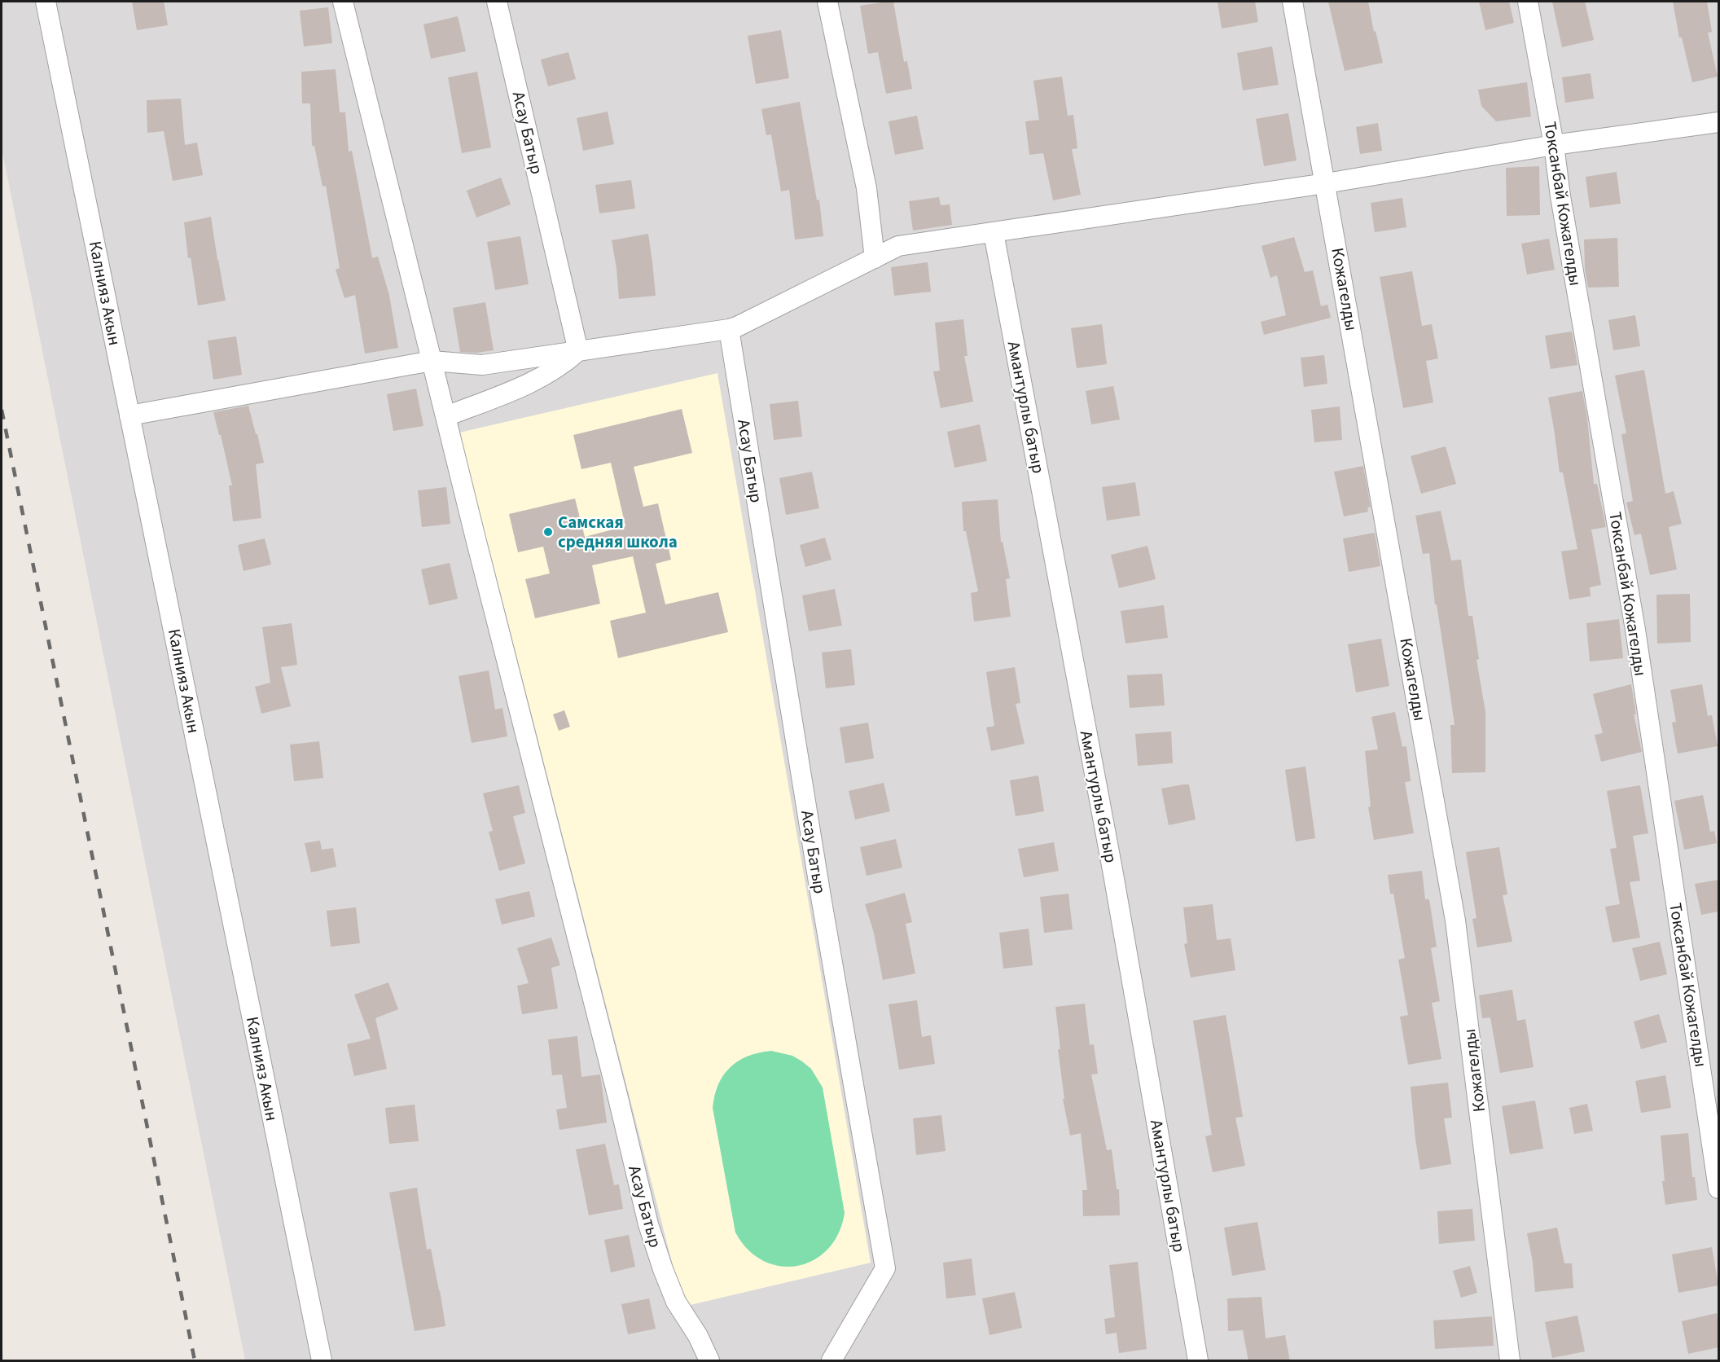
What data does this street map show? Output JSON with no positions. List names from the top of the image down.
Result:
{
  "streets": {
    "street": [
      "Асау Батыр",
      "Токсанбай Кожагелды",
      "Кожагелды",
      "Калнияз Акын",
      "Амантурлы батыр"
    ]
  },
  "places": ["Самская средняя школа"]
}
